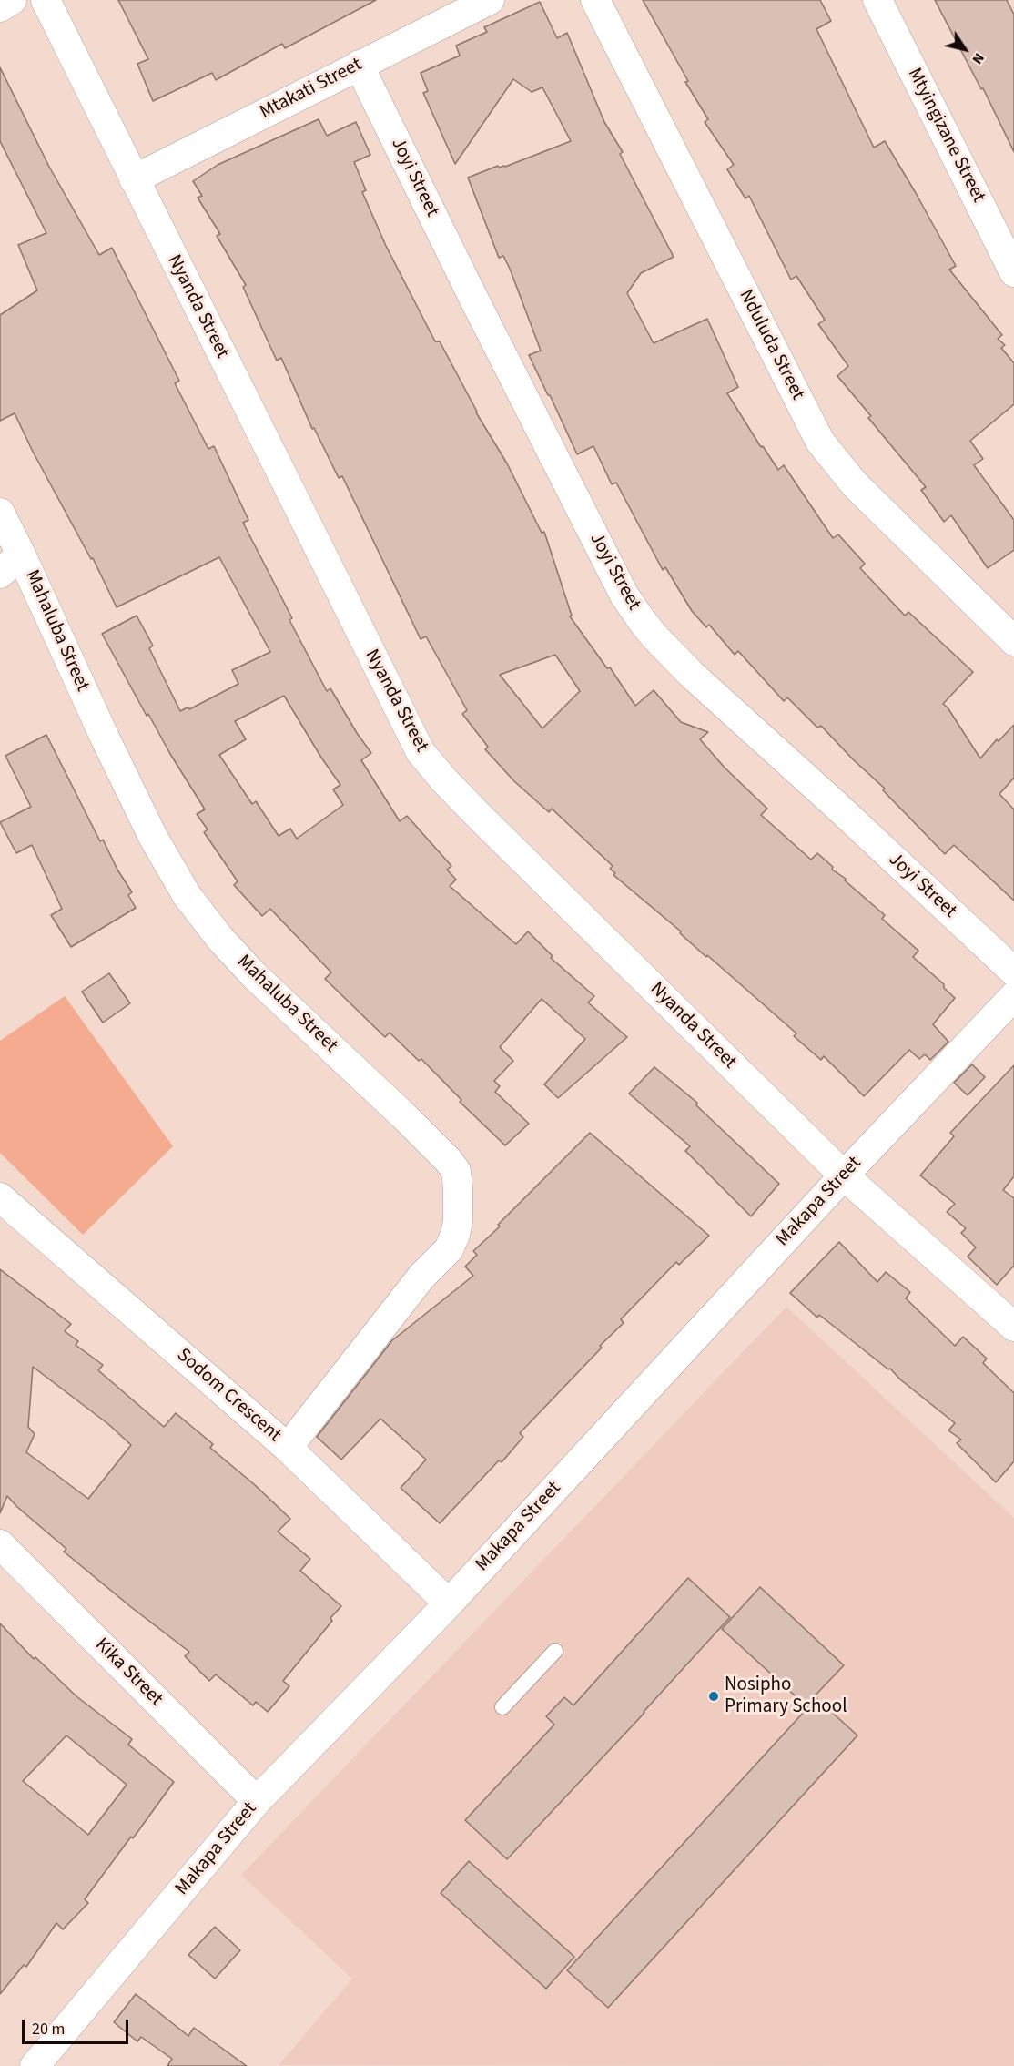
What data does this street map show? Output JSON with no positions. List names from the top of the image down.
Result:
{
  "streets": {
    "street": [
      "Mtakati Street",
      "Mtyingizane Street",
      "Joyi Street",
      "Nyanda Street",
      "Nduluda Street",
      "Mahaluba Street",
      "Makapa Street",
      "Sodom Crescent",
      "Kika Street"
    ]
  },
  "crossings": [
    ["Mtakati Street", "Joyi Street"],
    ["Mtakati Street", "Nyanda Street"],
    ["Nyanda Street", "Makapa Street"],
    ["Mahaluba Street", "Sodom Crescent"],
    ["Makapa Street", "Sodom Crescent"],
    ["Makapa Street", "Kika Street"]
  ],
  "places": ["Nosipho Primary School"],
  "scale_bar": "20 m",
  "north": "bottom right"
}
